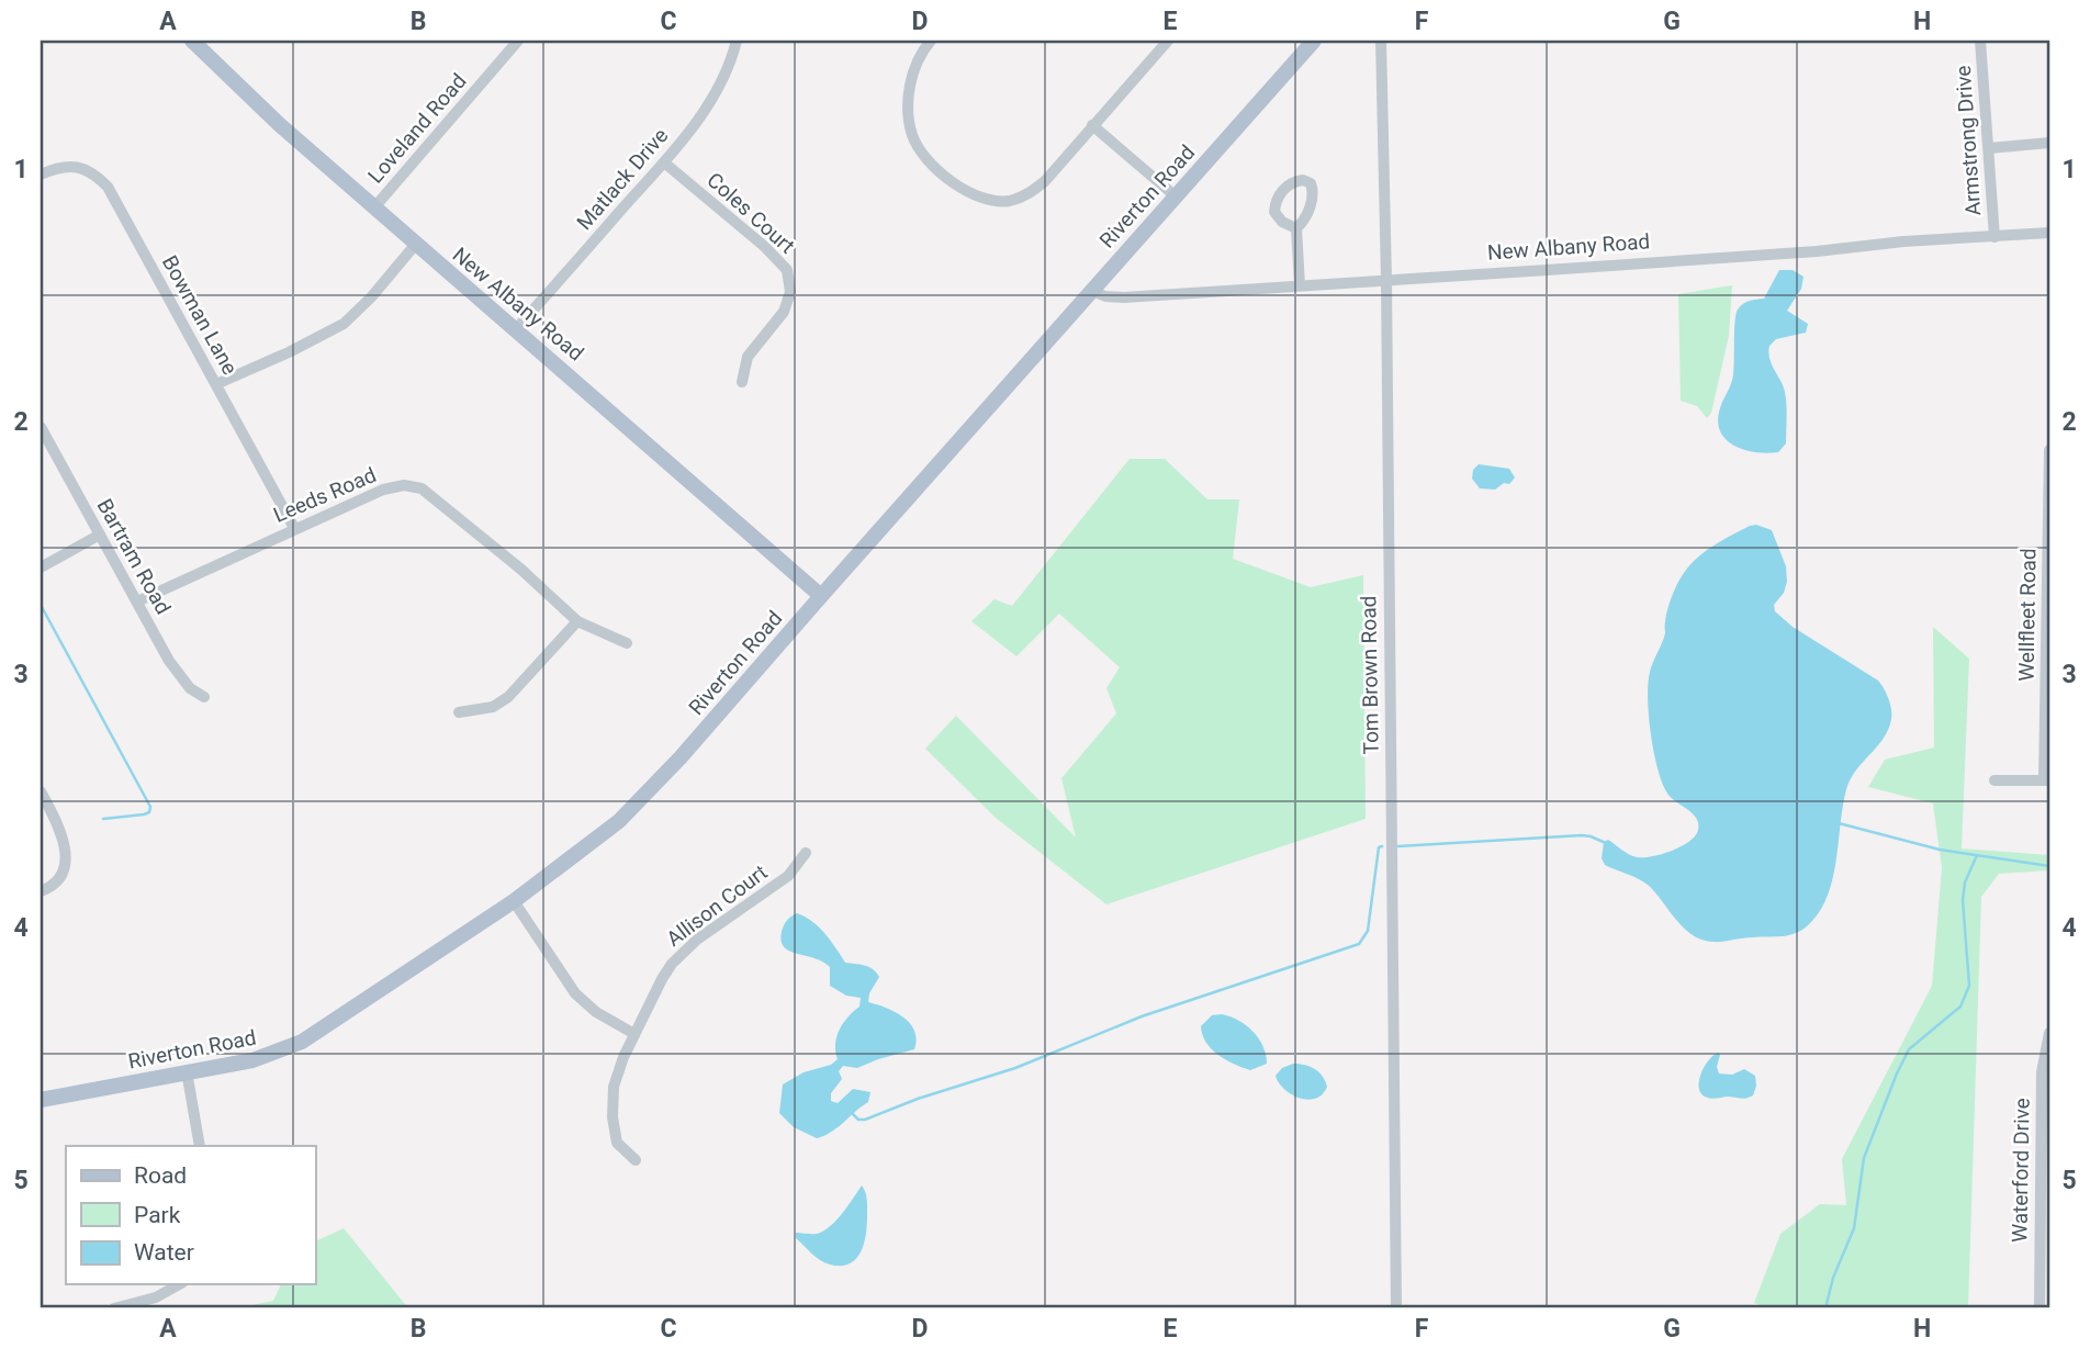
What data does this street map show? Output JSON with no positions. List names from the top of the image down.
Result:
{
  "streets": {
    "main road": ["Riverton Road", "New Albany Road"],
    "street": [
      "Loveland Road",
      "Armstrong Drive",
      "Matlack Drive",
      "Coles Court",
      "Bowman Lane",
      "Leeds Road",
      "Bartram Road",
      "Wellfleet Road",
      "Tom Brown Road",
      "Allison Court",
      "Waterford Drive"
    ]
  },
  "crossings": [
    ["Loveland Road", "New Albany Road"],
    ["Armstrong Drive", "New Albany Road"],
    ["Matlack Drive", "Coles Court"],
    ["Matlack Drive", "New Albany Road"],
    ["Riverton Road", "New Albany Road"],
    ["New Albany Road", "Tom Brown Road"],
    ["Bowman Lane", "Leeds Road"],
    ["Leeds Road", "Bartram Road"]
  ],
  "legend": ["Road", "Park", "Water"],
  "grid": {
    "columns": [
      "A",
      "B",
      "C",
      "D",
      "E",
      "F",
      "G",
      "H"
    ],
    "rows": [
      "1",
      "2",
      "3",
      "4",
      "5"
    ]
  }
}
